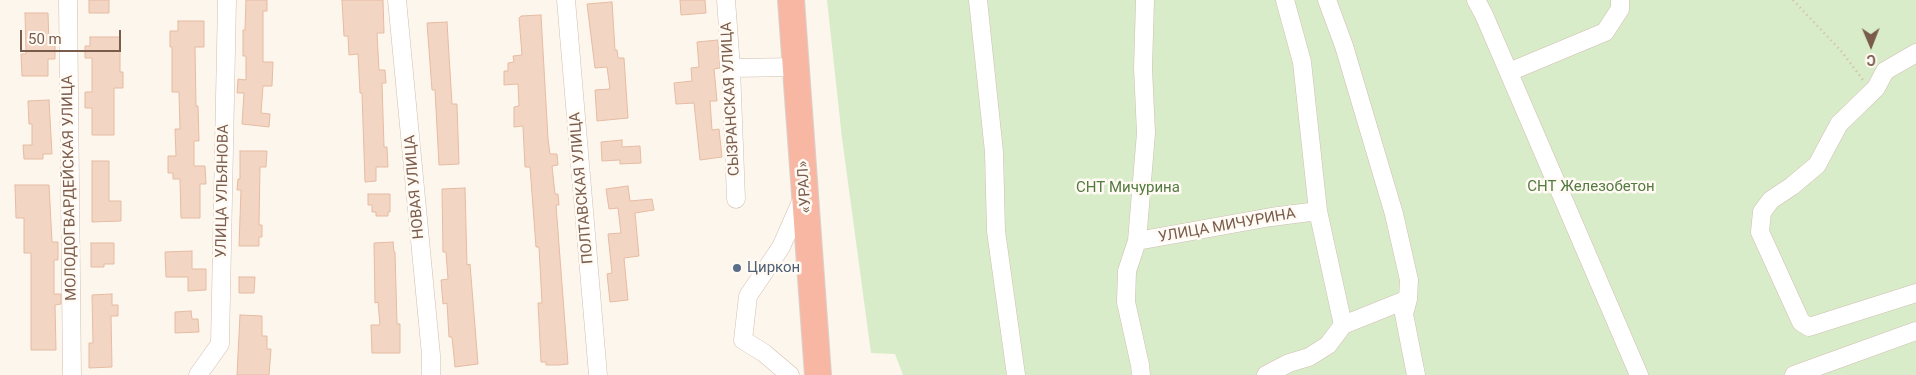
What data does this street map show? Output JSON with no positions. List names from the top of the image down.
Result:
{
  "streets": {
    "highway": ["«УРАЛ»"],
    "street": [
      "СЫЗРАНСКАЯ УЛИЦА",
      "НОВАЯ УЛИЦА",
      "МОЛОДОГВАРДЕЙСКАЯ УЛИЦА",
      "ПОЛТАВСКАЯ УЛИЦА",
      "УЛИЦА УЛЬЯНОВА",
      "УЛИЦА МИЧУРИНА"
    ]
  },
  "parks": ["СНТ Железобетон", "СНТ Мичурина"],
  "places": ["Циркон"],
  "scale_bar": "50 m",
  "north": "bottom"
}
